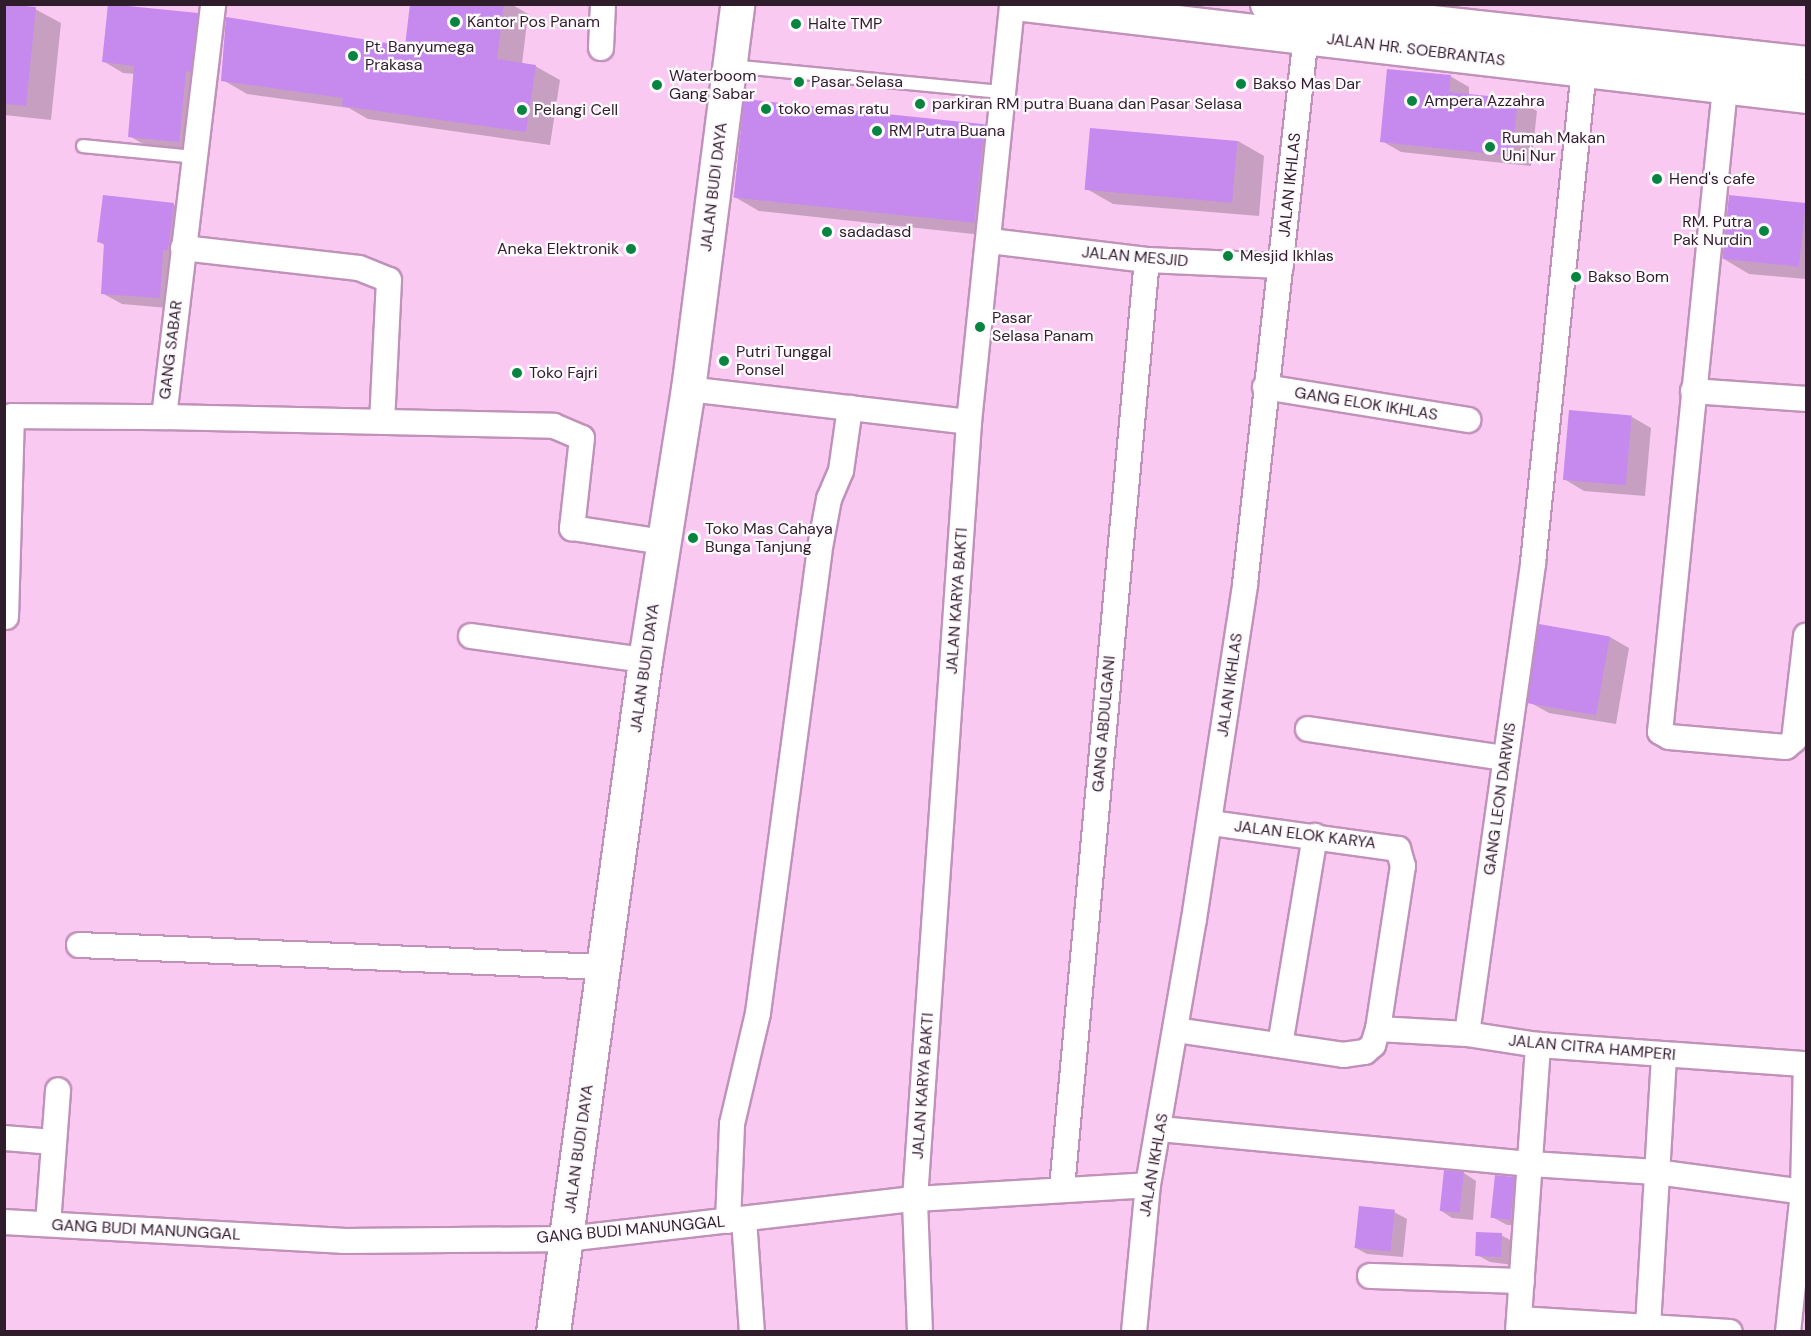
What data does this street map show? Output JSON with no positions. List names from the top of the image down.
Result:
{
  "streets": {
    "street": [
      "JALAN HR. SOEBRANTAS",
      "JALAN IKHLAS",
      "JALAN BUDI DAYA",
      "JALAN MESJID",
      "GANG SABAR",
      "GANG ELOK IKHLAS",
      "JALAN KARYA BAKTI",
      "GANG ABDULGANI",
      "GANG LEON DARWIS",
      "JALAN ELOK KARYA",
      "JALAN CITRA HAMPERI",
      "GANG BUDI MANUNGGAL"
    ]
  },
  "crossings": [
    ["JALAN HR. SOEBRANTAS", "JALAN IKHLAS"],
    ["JALAN HR. SOEBRANTAS", "GANG LEON DARWIS"],
    ["JALAN IKHLAS", "JALAN MESJID"],
    ["JALAN IKHLAS", "GANG ELOK IKHLAS"],
    ["JALAN IKHLAS", "JALAN ELOK KARYA"],
    ["JALAN IKHLAS", "GANG BUDI MANUNGGAL"],
    ["JALAN BUDI DAYA", "GANG BUDI MANUNGGAL"],
    ["JALAN MESJID", "JALAN KARYA BAKTI"],
    ["JALAN MESJID", "GANG ABDULGANI"],
    ["JALAN KARYA BAKTI", "GANG BUDI MANUNGGAL"],
    ["GANG ABDULGANI", "GANG BUDI MANUNGGAL"],
    ["GANG LEON DARWIS", "JALAN CITRA HAMPERI"],
    ["JALAN ELOK KARYA", "JALAN CITRA HAMPERI"]
  ],
  "places": [
    "Kantor Pos Panam",
    "Halte TMP",
    "Pt. Banyumega Prakasa",
    "Pasar Selasa",
    "Bakso Mas Dar",
    "Waterboom Gang Sabar",
    "Ampera Azzahra",
    "parkiran RM putra Buana dan Pasar Selasa",
    "toko emas ratu",
    "Pelangi Cell",
    "RM Putra Buana",
    "Rumah Makan Uni Nur",
    "Hend's cafe",
    "RM. Putra Pak Nurdin",
    "sadadasd",
    "Aneka Elektronik",
    "Mesjid Ikhlas",
    "Bakso Bom",
    "Pasar Selasa Panam",
    "Putri Tunggal Ponsel",
    "Toko Fajri",
    "Toko Mas Cahaya Bunga Tanjung"
  ]
}
